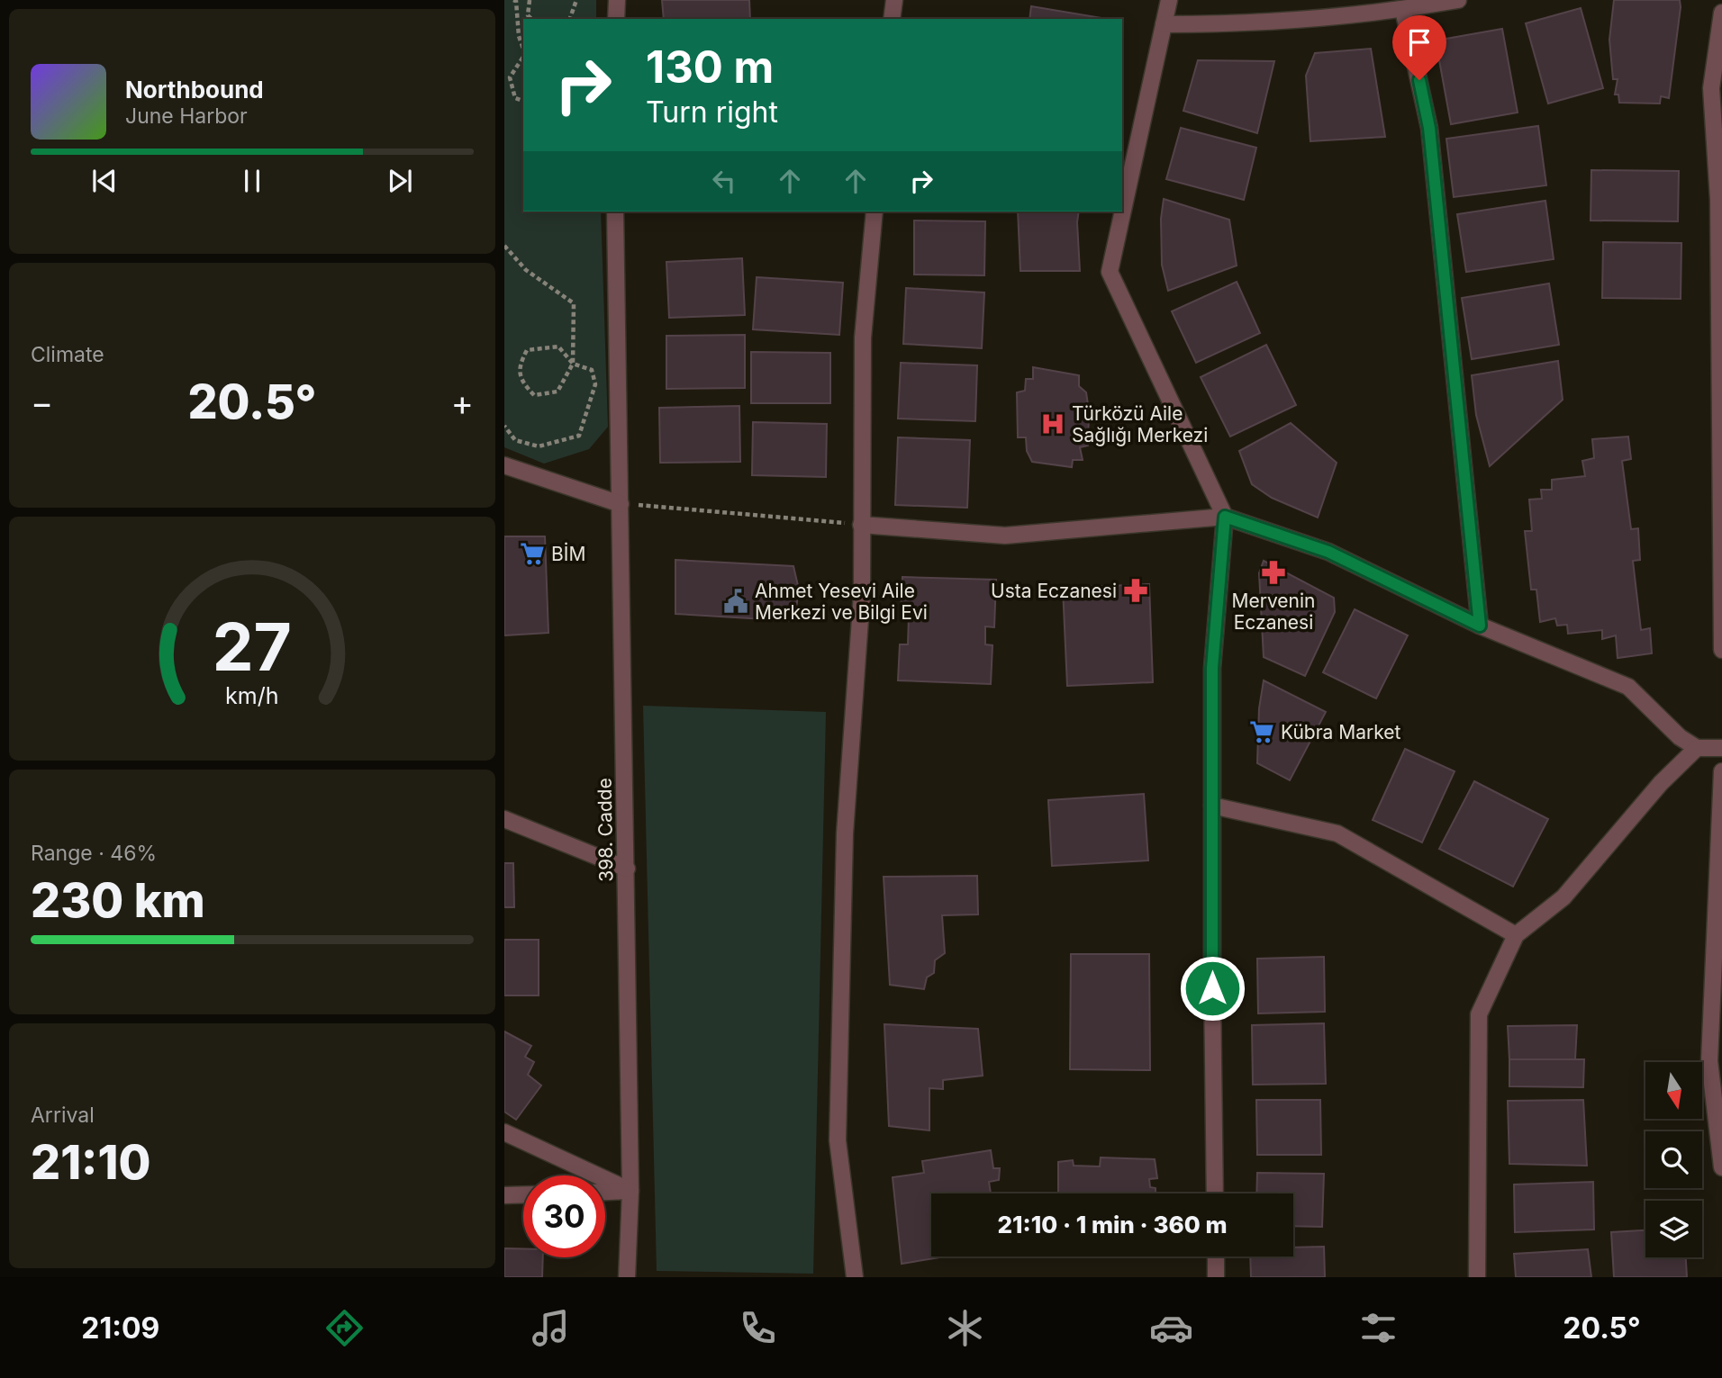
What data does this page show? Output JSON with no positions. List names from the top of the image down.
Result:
{
  "streets": {
    "street": ["398. Cadde"]
  },
  "places": {
    "hospital": ["Türközü Aile Sağlığı Merkezi"],
    "supermarket": ["BİM", "Kübra Market"],
    "pharmacy": ["Mervenin Eczanesi", "Usta Eczanesi"],
    "public building": ["Ahmet Yesevi Aile Merkezi ve Bilgi Evi"]
  },
  "north": "bottom",
  "page": {
    "turn": ["130 m", "Turn right"],
    "song": ["Northbound", "June Harbor"],
    "tile": [
      "Climate",
      ["Range · 46%", "230 km"],
      ["Arrival", "21:10"]
    ],
    "heat": ["−", "20.5°", "+"],
    "limit": "30",
    "trip": "21:10 · 1 min · 360 m",
    "tabs": ["21:09", "20.5°"],
    "gauge": ["27", "km/h"]
  }
}
